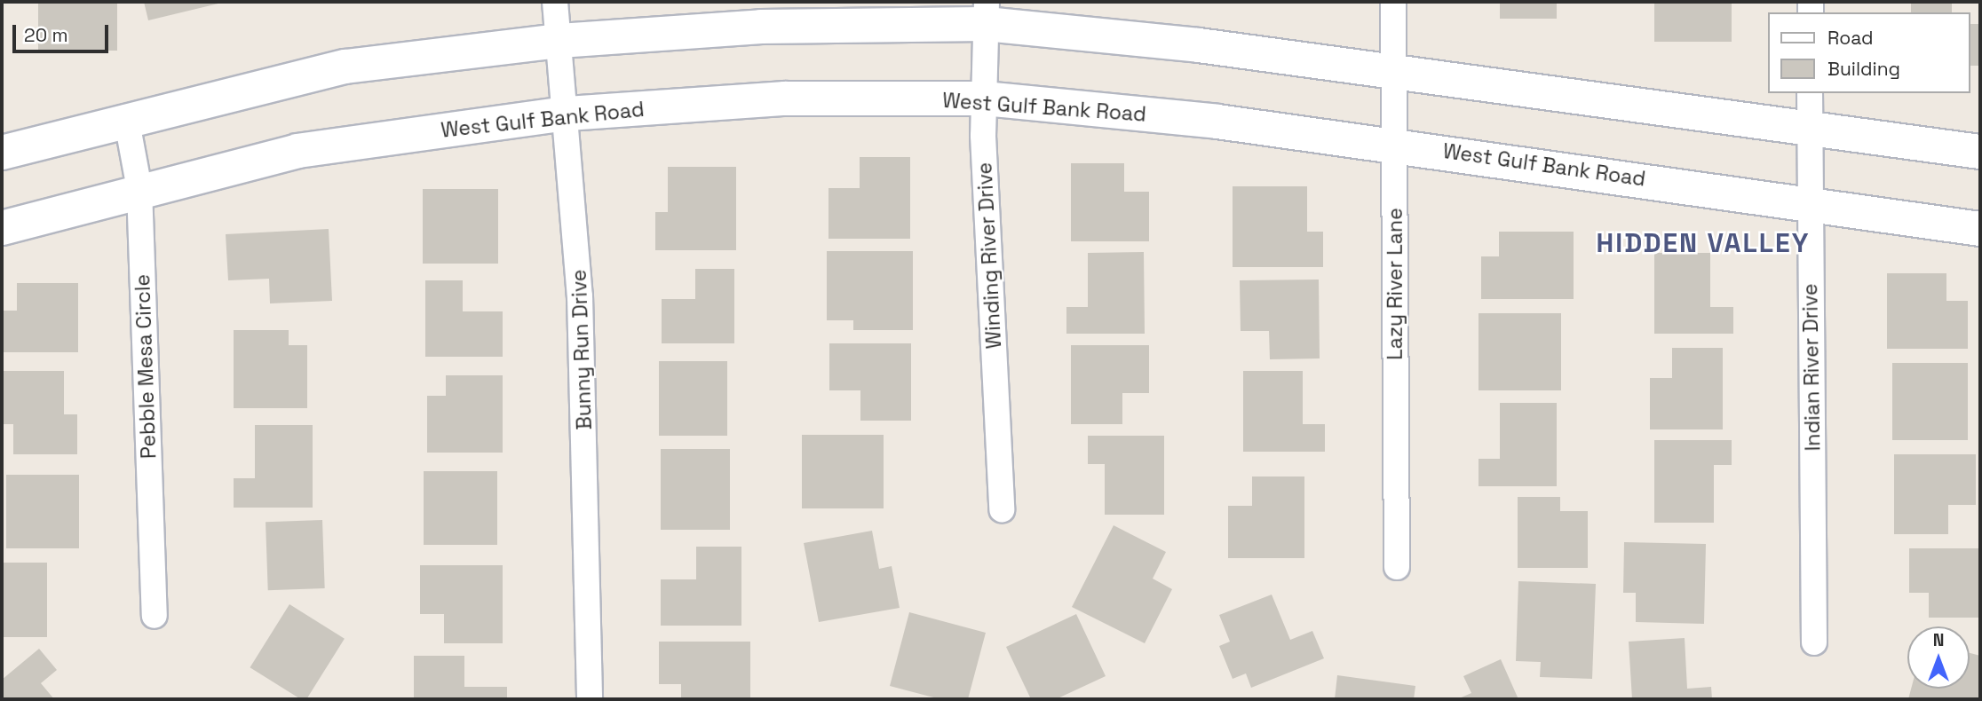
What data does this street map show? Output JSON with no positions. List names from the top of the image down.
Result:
{
  "streets": {
    "main road": ["West Gulf Bank Road"],
    "street": [
      "Winding River Drive",
      "Lazy River Lane",
      "Bunny Run Drive",
      "Pebble Mesa Circle",
      "Indian River Drive"
    ]
  },
  "crossings": [
    ["West Gulf Bank Road", "Winding River Drive"],
    ["West Gulf Bank Road", "Lazy River Lane"],
    ["West Gulf Bank Road", "Bunny Run Drive"],
    ["West Gulf Bank Road", "Pebble Mesa Circle"],
    ["West Gulf Bank Road", "Indian River Drive"]
  ],
  "districts": ["HIDDEN VALLEY"],
  "legend": ["Road", "Building"],
  "scale_bar": "20 m",
  "north": "top"
}
